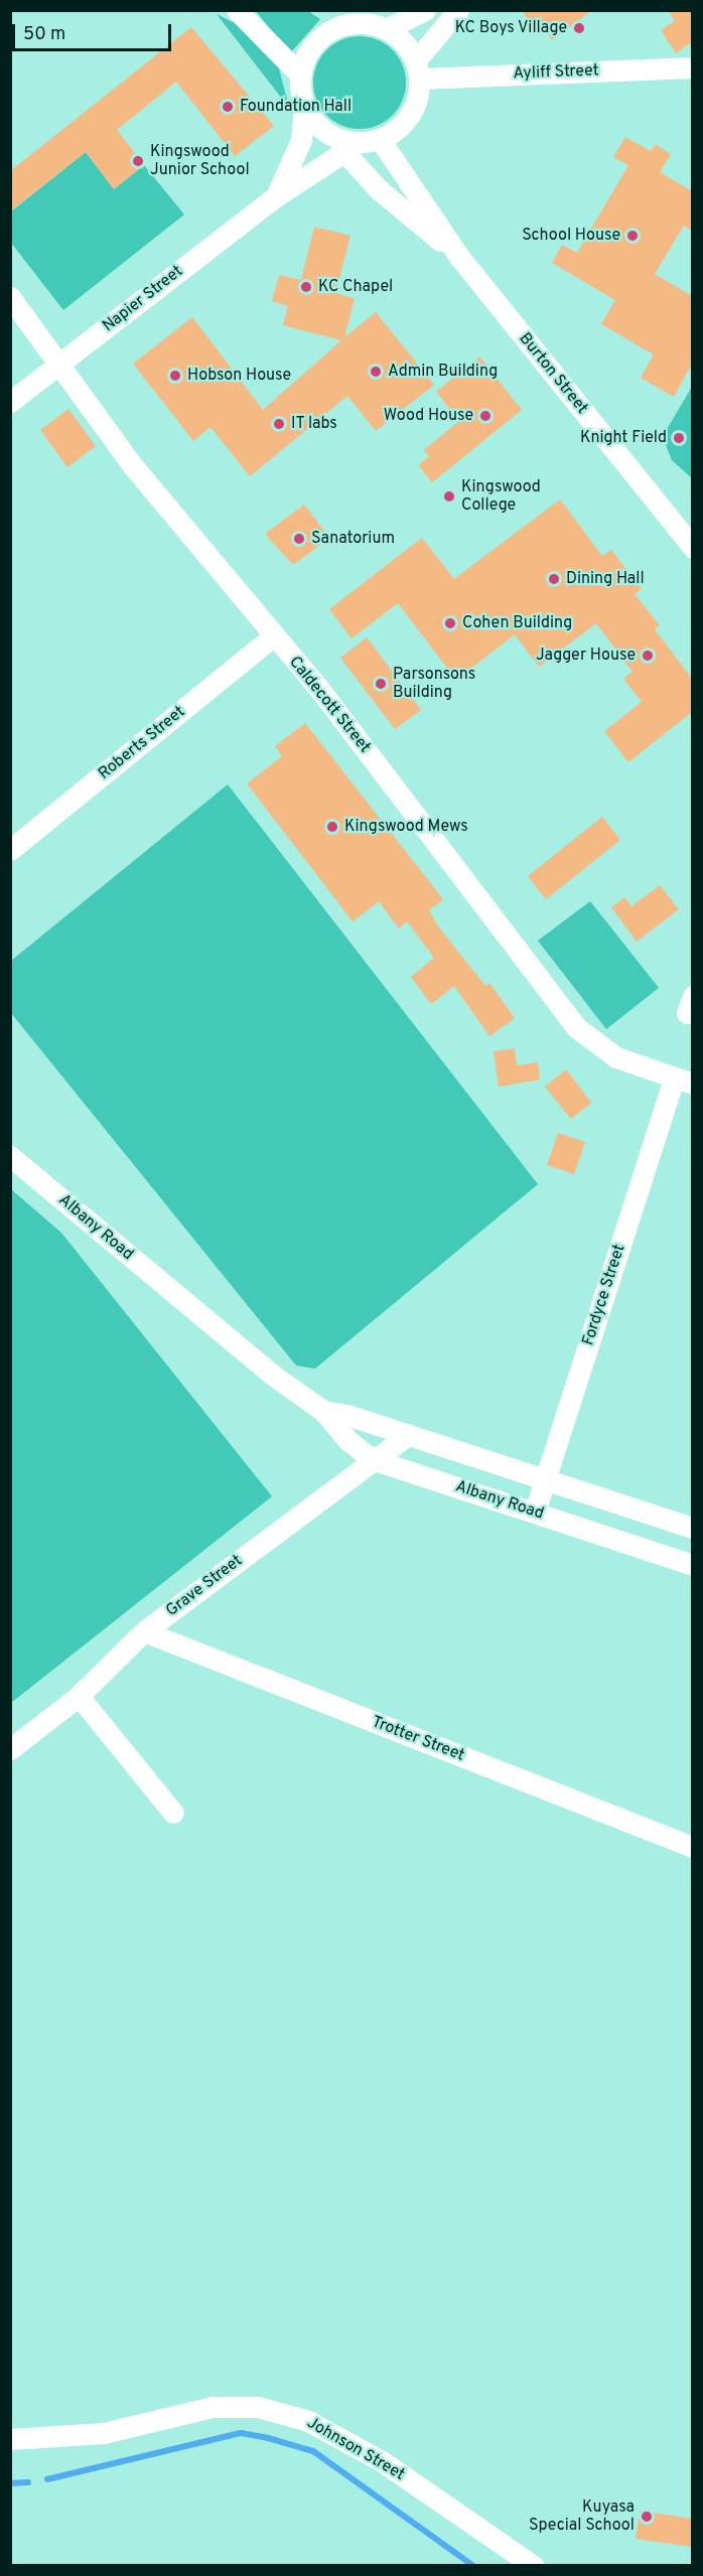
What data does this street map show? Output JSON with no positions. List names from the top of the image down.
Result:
{
  "streets": {
    "street": [
      "Ayliff Street",
      "Napier Street",
      "Burton Street",
      "Caldecott Street",
      "Roberts Street",
      "Albany Road",
      "Fordyce Street",
      "Grave Street",
      "Trotter Street",
      "Johnson Street"
    ]
  },
  "crossings": [
    ["Ayliff Street", "Napier Street"],
    ["Ayliff Street", "Burton Street"],
    ["Napier Street", "Burton Street"],
    ["Napier Street", "Caldecott Street"],
    ["Caldecott Street", "Roberts Street"],
    ["Caldecott Street", "Fordyce Street"],
    ["Albany Road", "Fordyce Street"],
    ["Albany Road", "Grave Street"],
    ["Grave Street", "Trotter Street"]
  ],
  "places": [
    "KC Boys Village",
    "Foundation Hall",
    "Kingswood Junior School",
    "School House",
    "KC Chapel",
    "Admin Building",
    "Hobson House",
    "Wood House",
    "IT labs",
    "Knight Field",
    "Kingswood College",
    "Sanatorium",
    "Dining Hall",
    "Cohen Building",
    "Jagger House",
    "Parsonsons Building",
    "Kingswood Mews",
    "Kuyasa Special School"
  ],
  "scale_bar": "50 m"
}
